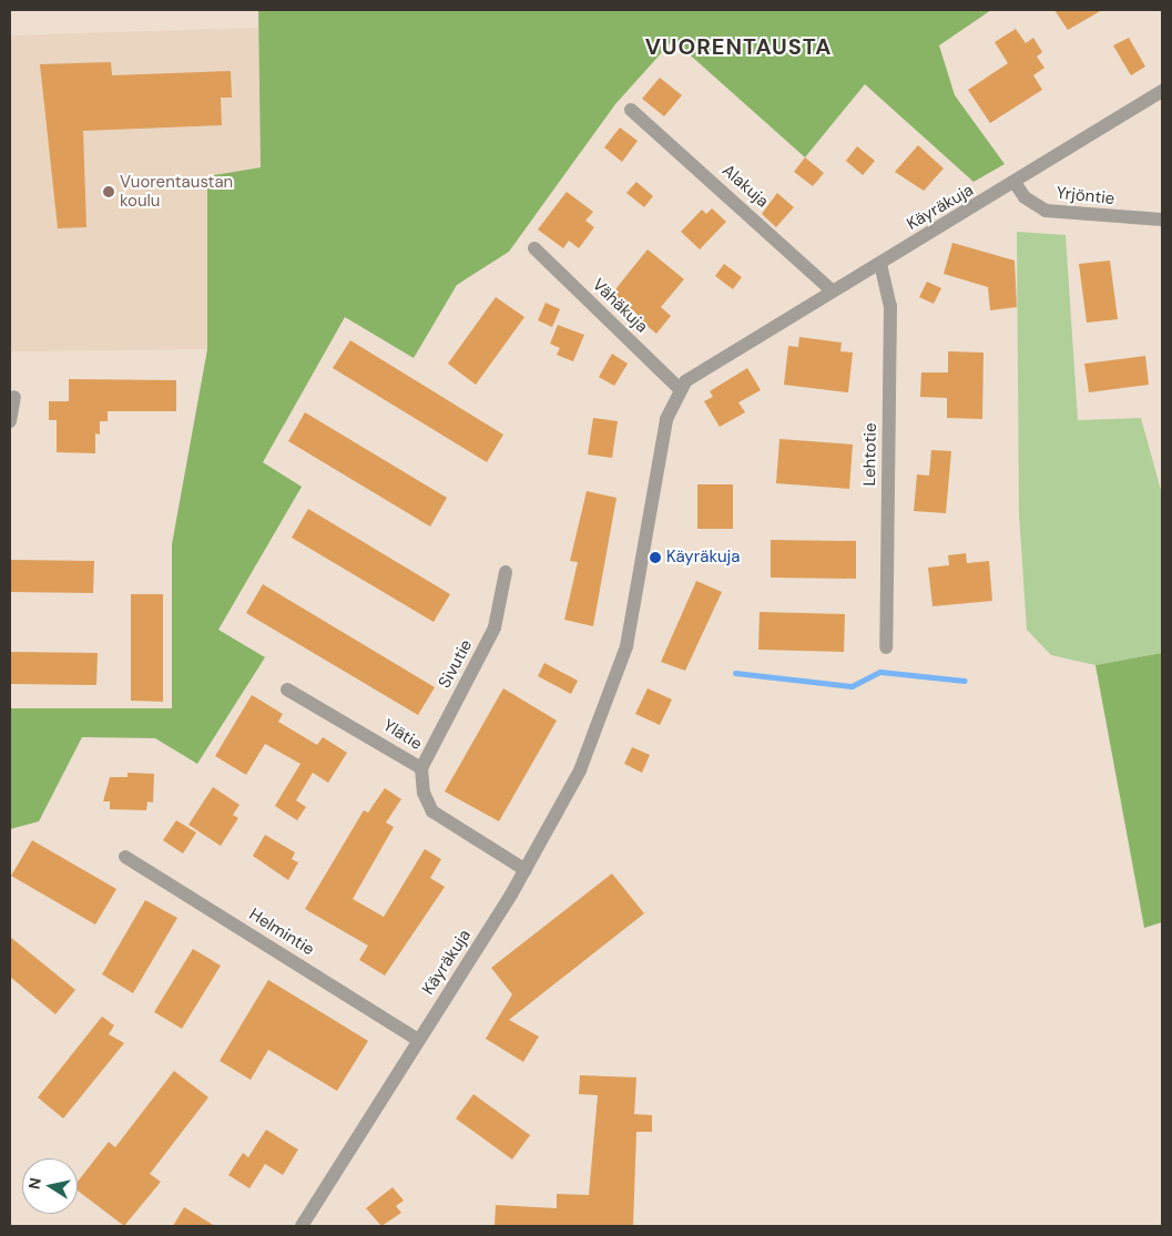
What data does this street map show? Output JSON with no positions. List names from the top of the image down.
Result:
{
  "streets": {
    "street": [
      "Alakuja",
      "Yrjöntie",
      "Käyräkuja",
      "Vähäkuja",
      "Lehtotie",
      "Sivutie",
      "Ylätie",
      "Helmintie"
    ]
  },
  "crossings": [
    ["Alakuja", "Käyräkuja"],
    ["Yrjöntie", "Käyräkuja"],
    ["Käyräkuja", "Vähäkuja"],
    ["Käyräkuja", "Lehtotie"],
    ["Käyräkuja", "Ylätie"],
    ["Käyräkuja", "Helmintie"],
    ["Sivutie", "Ylätie"]
  ],
  "districts": ["VUORENTAUSTA"],
  "places": ["Vuorentaustan koulu", "Käyräkuja"],
  "north": "left"
}
